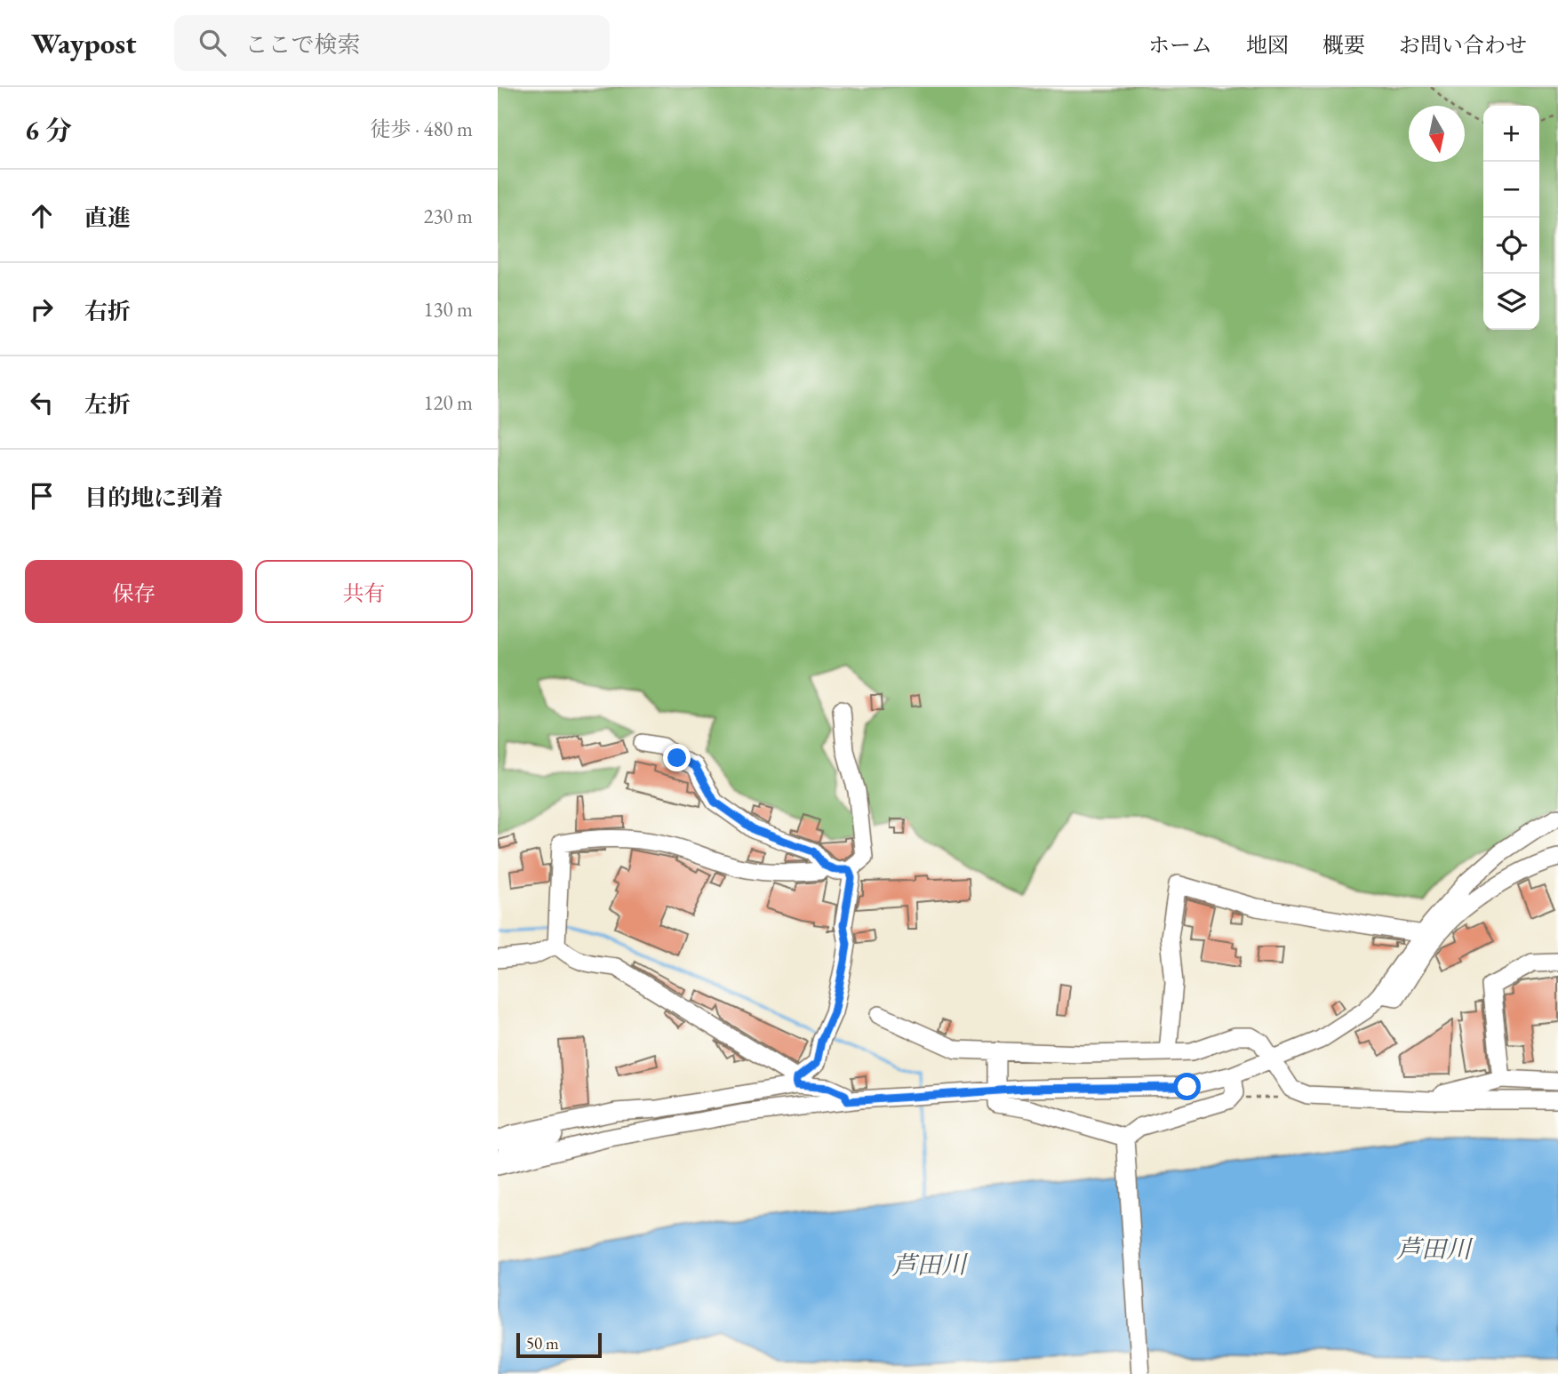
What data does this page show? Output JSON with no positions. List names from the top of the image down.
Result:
{
  "water": ["芦田川"],
  "scale_bar": "50 m",
  "north": "bottom",
  "page": {
    "header": "Waypost",
    "search": "ここで検索",
    "nav": [
      "ホーム",
      "地図",
      "概要",
      "お問い合わせ"
    ],
    "heading": ["6 分", "徒歩 · 480 m"],
    "map_buttons": ["+", "−"],
    "list": [
      ["直進", "230 m"],
      ["右折", "130 m"],
      ["左折", "120 m"],
      "目的地に到着"
    ],
    "buttons": ["保存", "共有"],
    "scale": "50 m"
  }
}
